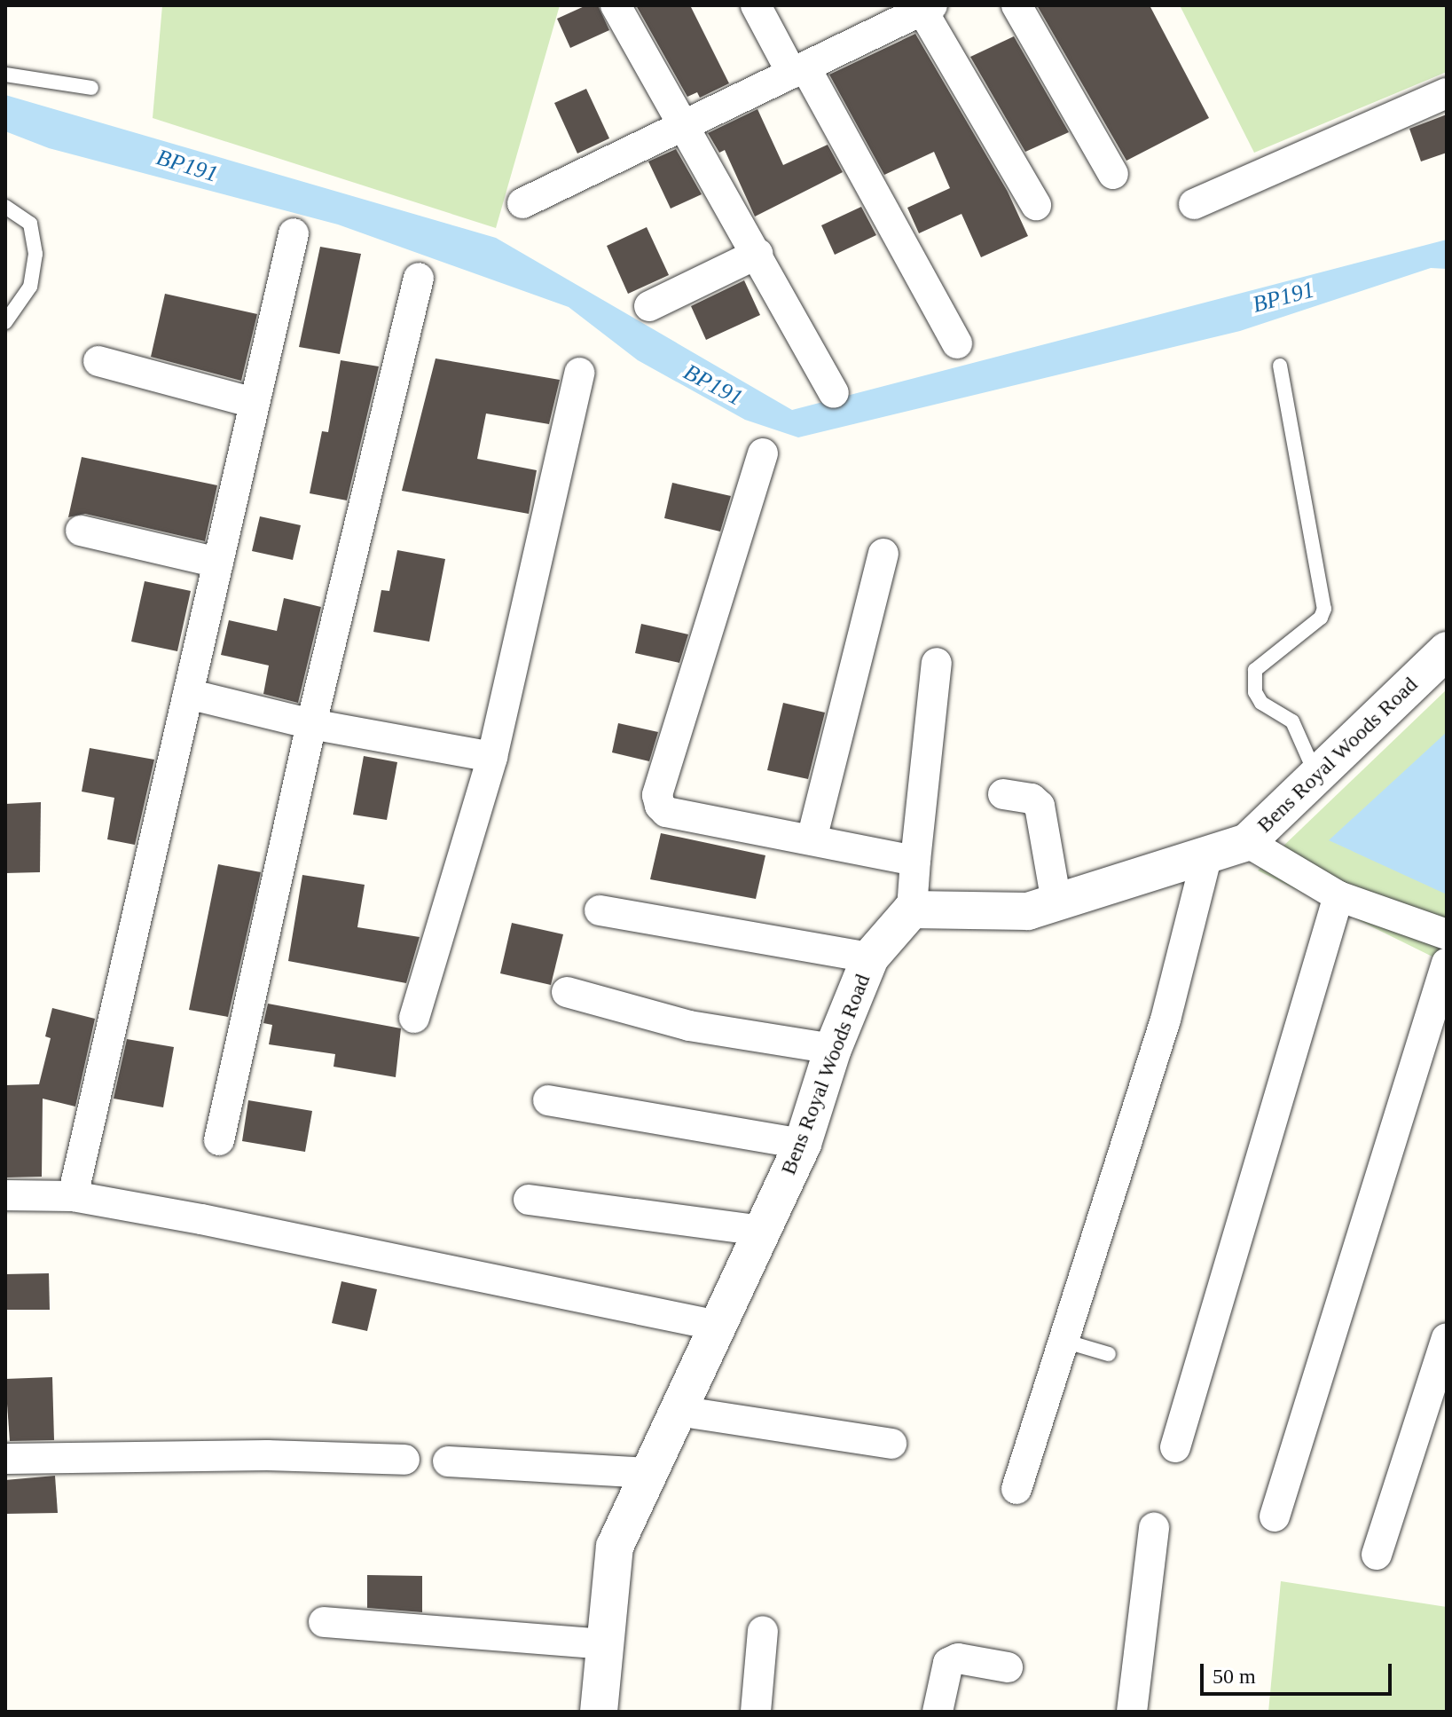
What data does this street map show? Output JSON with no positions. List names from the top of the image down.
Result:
{
  "streets": {
    "street": ["Bens Royal Woods Road"]
  },
  "water": ["BP191"],
  "scale_bar": "50 m"
}
